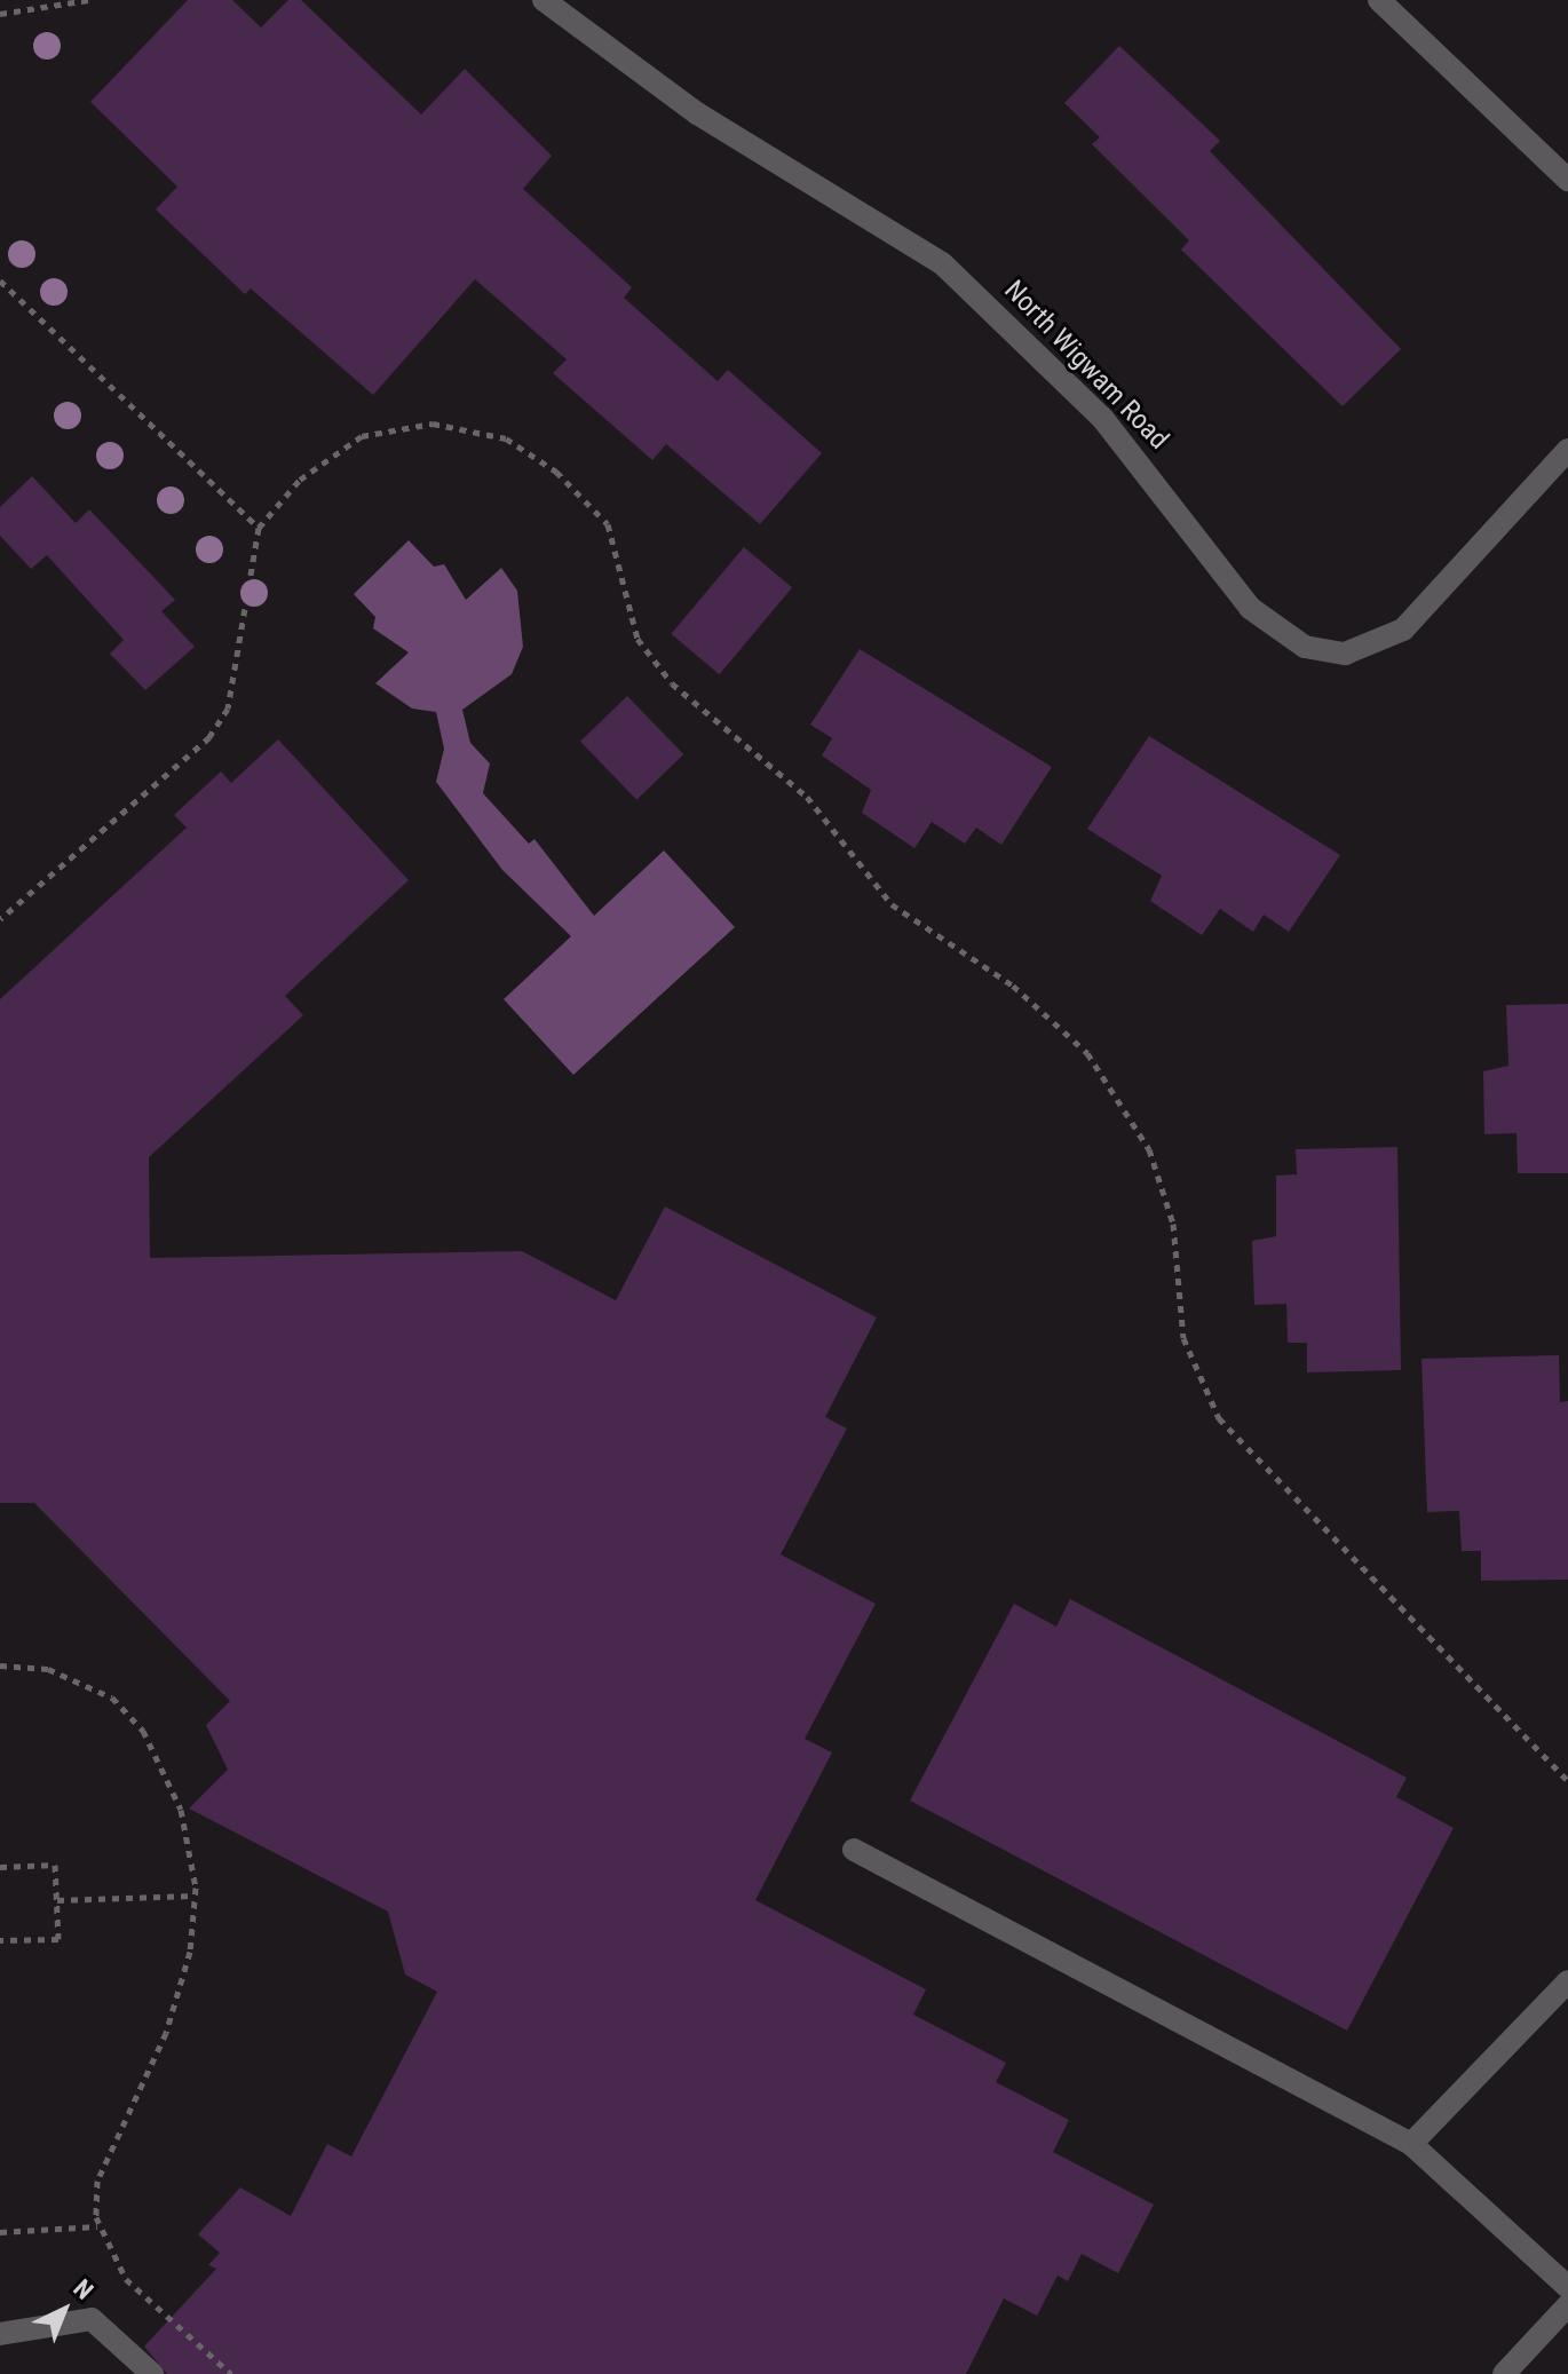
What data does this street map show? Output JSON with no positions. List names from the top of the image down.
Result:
{
  "streets": {
    "street": ["North Wigwam Road"]
  },
  "north": "top right"
}
